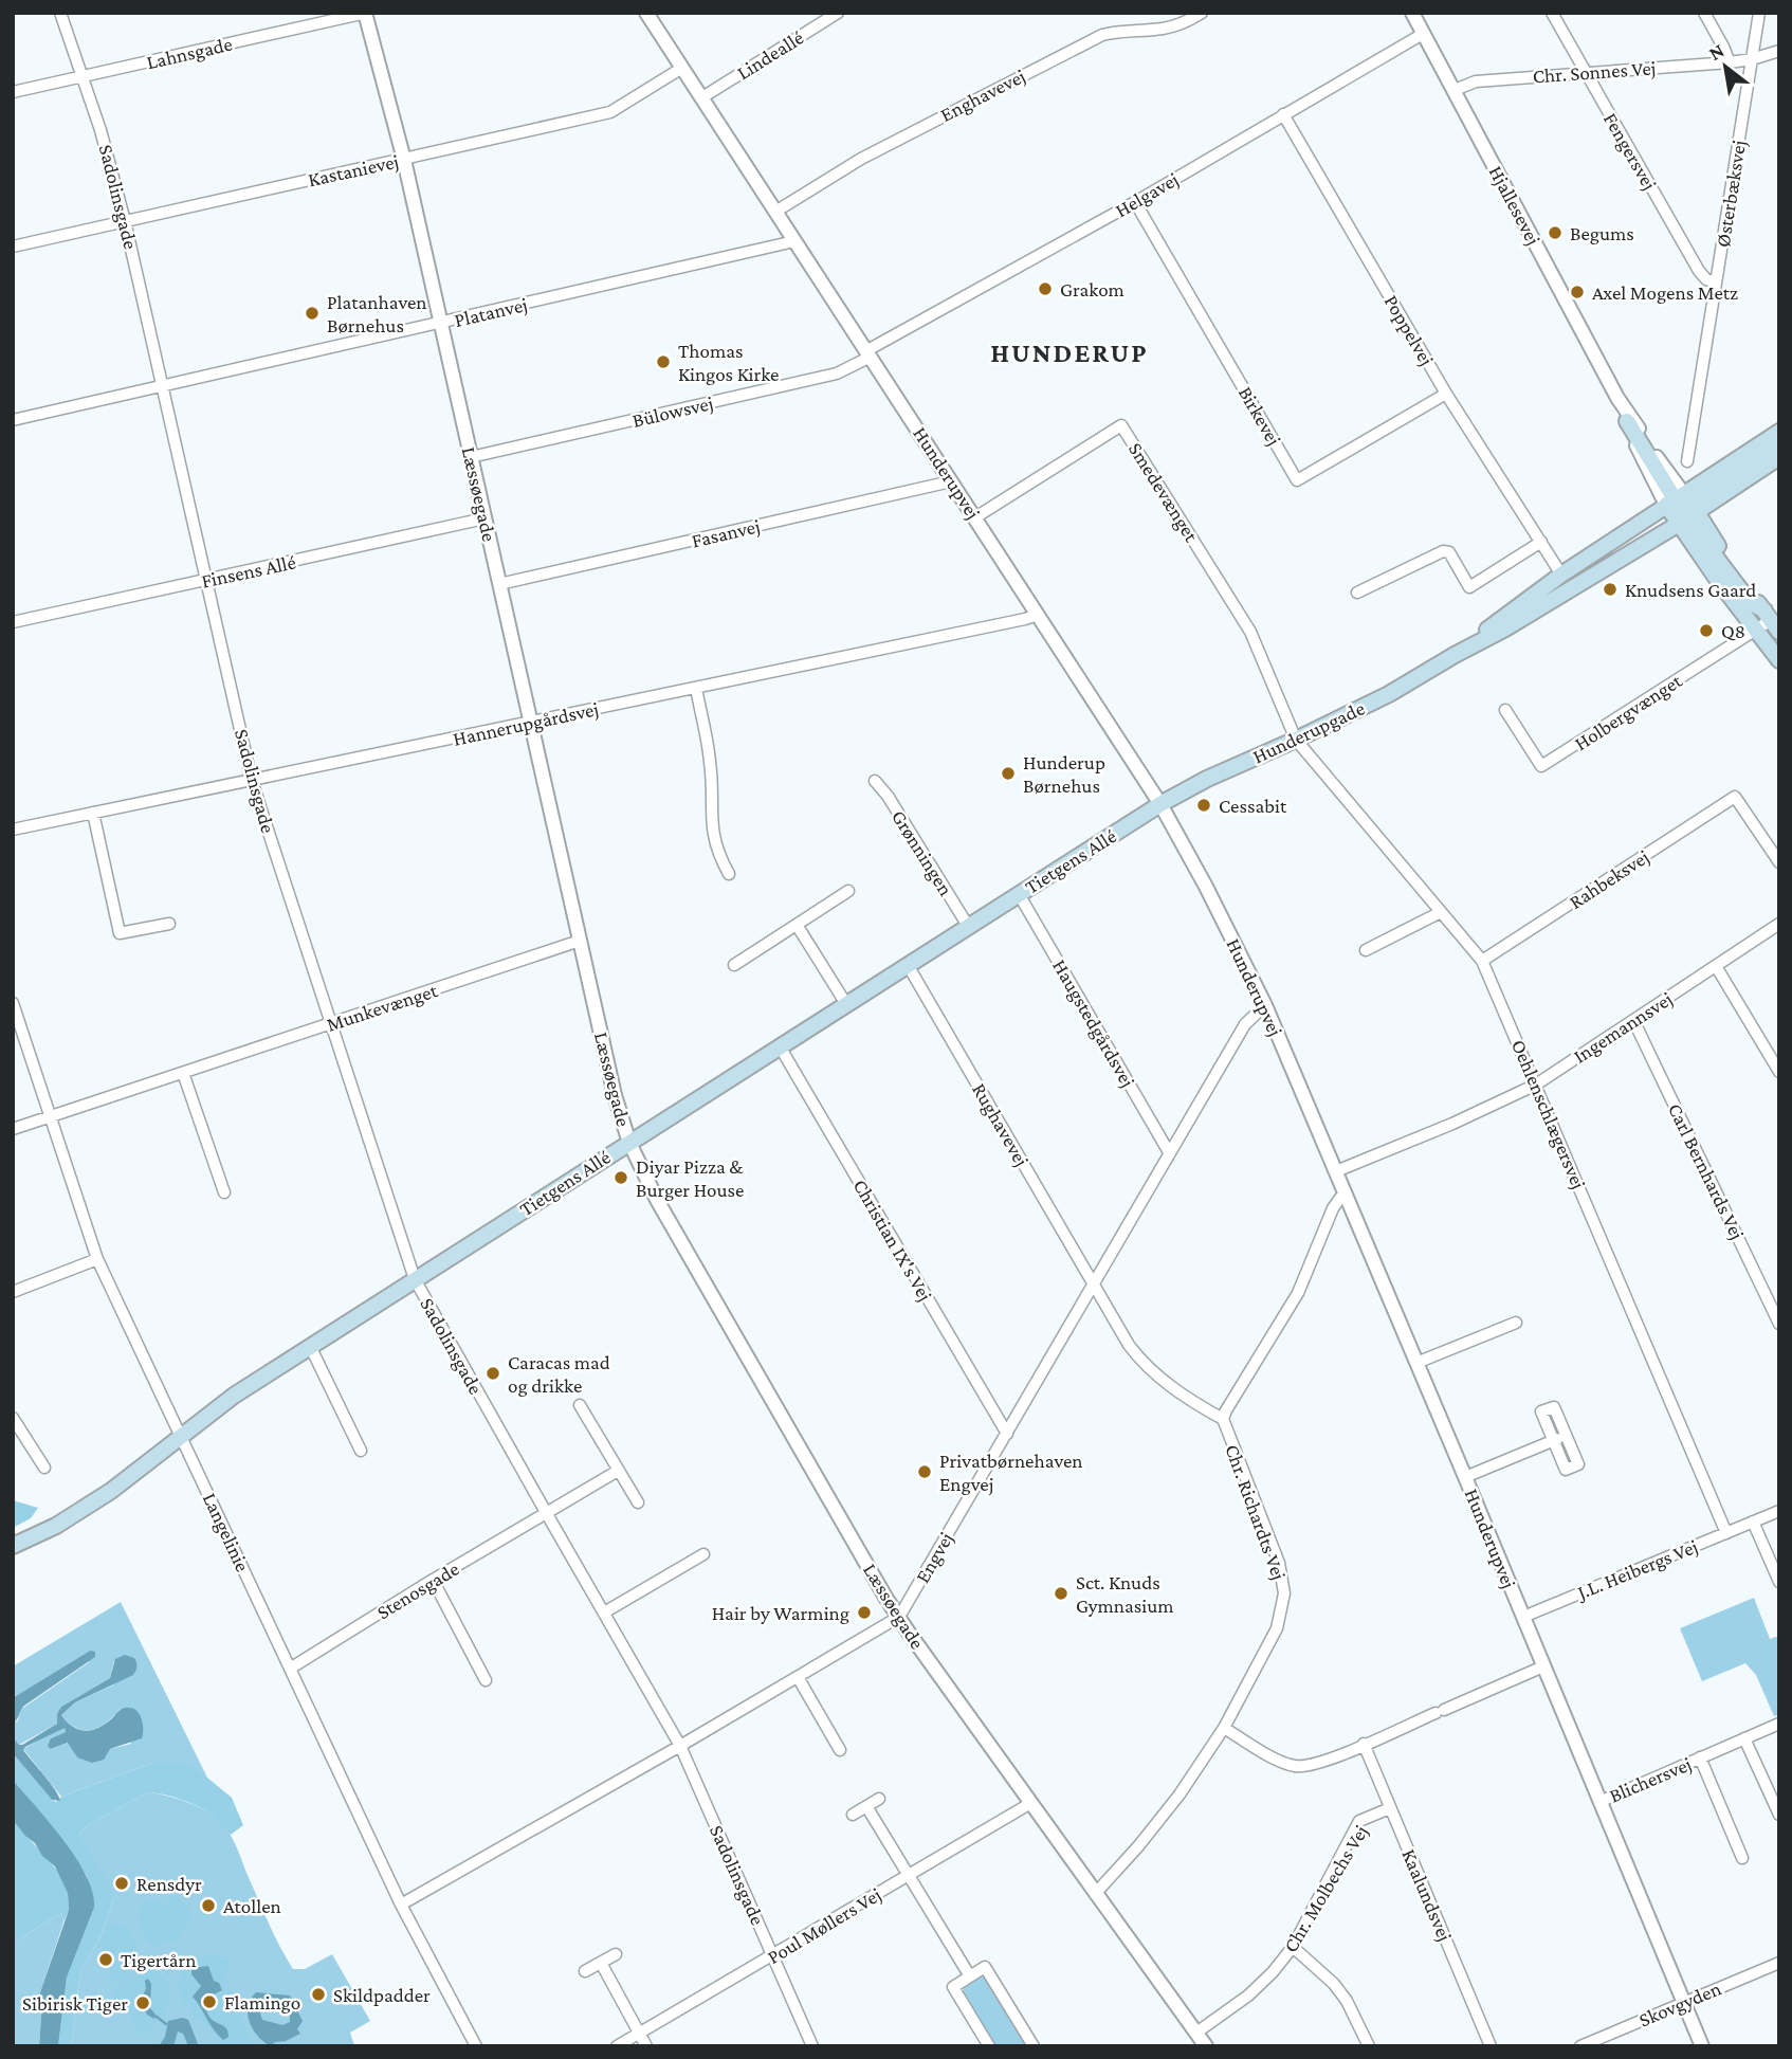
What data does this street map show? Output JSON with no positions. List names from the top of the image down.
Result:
{
  "streets": {
    "main road": ["Hjallesevej", "Hunderupgade", "Tietgens Allé"],
    "street": [
      "Lahnsgade",
      "Lindeallé",
      "Chr. Sonnes Vej",
      "Enghavevej",
      "Fengersvej",
      "Kastanievej",
      "Østerbæksvej",
      "Helgavej",
      "Sadolinsgade",
      "Platanvej",
      "Poppelvej",
      "Bülowsvej",
      "Birkevej",
      "Hunderupvej",
      "Smedevænget",
      "Læssøegade",
      "Fasanvej",
      "Finsens Allé",
      "Holbergvænget",
      "Hannerupgårdsvej",
      "Grønningen",
      "Rahbeksvej",
      "Munkevænget",
      "Haugstedgårdsvej",
      "Ingemannsvej",
      "Oehlenschlægersvej",
      "Rughavevej",
      "Carl Bernhards Vej",
      "Christian IX's Vej",
      "Chr. Richardts Vej",
      "Langelinie",
      "Engvej",
      "J.L. Heibergs Vej",
      "Stenosgade",
      "Blichersvej",
      "Chr. Molbechs Vej",
      "Kaalundsvej",
      "Poul Møllers Vej",
      "Skovgyden"
    ]
  },
  "crossings": [
    ["Lahnsgade", "Sadolinsgade"],
    ["Lahnsgade", "Læssøegade"],
    ["Lindeallé", "Hunderupvej"],
    ["Chr. Sonnes Vej", "Fengersvej"],
    ["Chr. Sonnes Vej", "Østerbæksvej"],
    ["Chr. Sonnes Vej", "Hjallesevej"],
    ["Enghavevej", "Hunderupvej"],
    ["Fengersvej", "Østerbæksvej"],
    ["Kastanievej", "Sadolinsgade"],
    ["Kastanievej", "Hunderupvej"],
    ["Kastanievej", "Læssøegade"],
    ["Helgavej", "Hjallesevej"],
    ["Helgavej", "Poppelvej"],
    ["Helgavej", "Bülowsvej"],
    ["Helgavej", "Birkevej"],
    ["Helgavej", "Hunderupvej"],
    ["Sadolinsgade", "Platanvej"],
    ["Sadolinsgade", "Finsens Allé"],
    ["Sadolinsgade", "Hannerupgårdsvej"],
    ["Sadolinsgade", "Tietgens Allé"],
    ["Sadolinsgade", "Munkevænget"],
    ["Sadolinsgade", "Engvej"],
    ["Sadolinsgade", "Stenosgade"],
    ["Sadolinsgade", "Poul Møllers Vej"],
    ["Hjallesevej", "Holbergvænget"],
    ["Hjallesevej", "Hunderupgade"],
    ["Platanvej", "Hunderupvej"],
    ["Platanvej", "Læssøegade"],
    ["Poppelvej", "Birkevej"],
    ["Poppelvej", "Hunderupgade"],
    ["Bülowsvej", "Hunderupvej"],
    ["Bülowsvej", "Læssøegade"],
    ["Hunderupvej", "Smedevænget"],
    ["Hunderupvej", "Fasanvej"],
    ["Hunderupvej", "Hannerupgårdsvej"],
    ["Hunderupvej", "Hunderupgade"],
    ["Hunderupvej", "Tietgens Allé"],
    ["Hunderupvej", "Ingemannsvej"],
    ["Hunderupvej", "Chr. Richardts Vej"],
    ["Hunderupvej", "Engvej"],
    ["Hunderupvej", "J.L. Heibergs Vej"],
    ["Hunderupvej", "Blichersvej"],
    ["Hunderupvej", "Skovgyden"],
    ["Smedevænget", "Oehlenschlægersvej"],
    ["Læssøegade", "Fasanvej"],
    ["Læssøegade", "Finsens Allé"],
    ["Læssøegade", "Hannerupgårdsvej"],
    ["Læssøegade", "Tietgens Allé"],
    ["Læssøegade", "Munkevænget"],
    ["Læssøegade", "Chr. Richardts Vej"],
    ["Læssøegade", "Engvej"],
    ["Læssøegade", "Chr. Molbechs Vej"],
    ["Læssøegade", "Poul Møllers Vej"],
    ["Hunderupgade", "Tietgens Allé"],
    ["Hunderupgade", "Oehlenschlægersvej"],
    ["Grønningen", "Tietgens Allé"],
    ["Tietgens Allé", "Haugstedgårdsvej"],
    ["Tietgens Allé", "Rughavevej"],
    ["Tietgens Allé", "Christian IX's Vej"],
    ["Tietgens Allé", "Langelinie"],
    ["Rahbeksvej", "Oehlenschlægersvej"],
    ["Munkevænget", "Langelinie"],
    ["Haugstedgårdsvej", "Engvej"],
    ["Ingemannsvej", "Oehlenschlægersvej"],
    ["Ingemannsvej", "Carl Bernhards Vej"],
    ["Oehlenschlægersvej", "J.L. Heibergs Vej"],
    ["Rughavevej", "Chr. Richardts Vej"],
    ["Rughavevej", "Engvej"],
    ["Christian IX's Vej", "Engvej"],
    ["Langelinie", "Engvej"],
    ["Langelinie", "Stenosgade"],
    ["Chr. Molbechs Vej", "Kaalundsvej"]
  ],
  "districts": ["HUNDERUP"],
  "places": [
    "Begums",
    "Grakom",
    "Axel Mogens Metz",
    "Platanhaven Børnehus",
    "Thomas Kingos Kirke",
    "Knudsens Gaard",
    "Q8",
    "Hunderup Børnehus",
    "Cessabit",
    "Diyar Pizza & Burger House",
    "Caracas mad og drikke",
    "Privatbørnehaven Engvej",
    "Sct. Knuds Gymnasium",
    "Hair by Warming",
    "Rensdyr",
    "Atollen",
    "Tigertårn",
    "Skildpadder",
    "Flamingo",
    "Sibirisk Tiger"
  ],
  "north": "top left"
}
